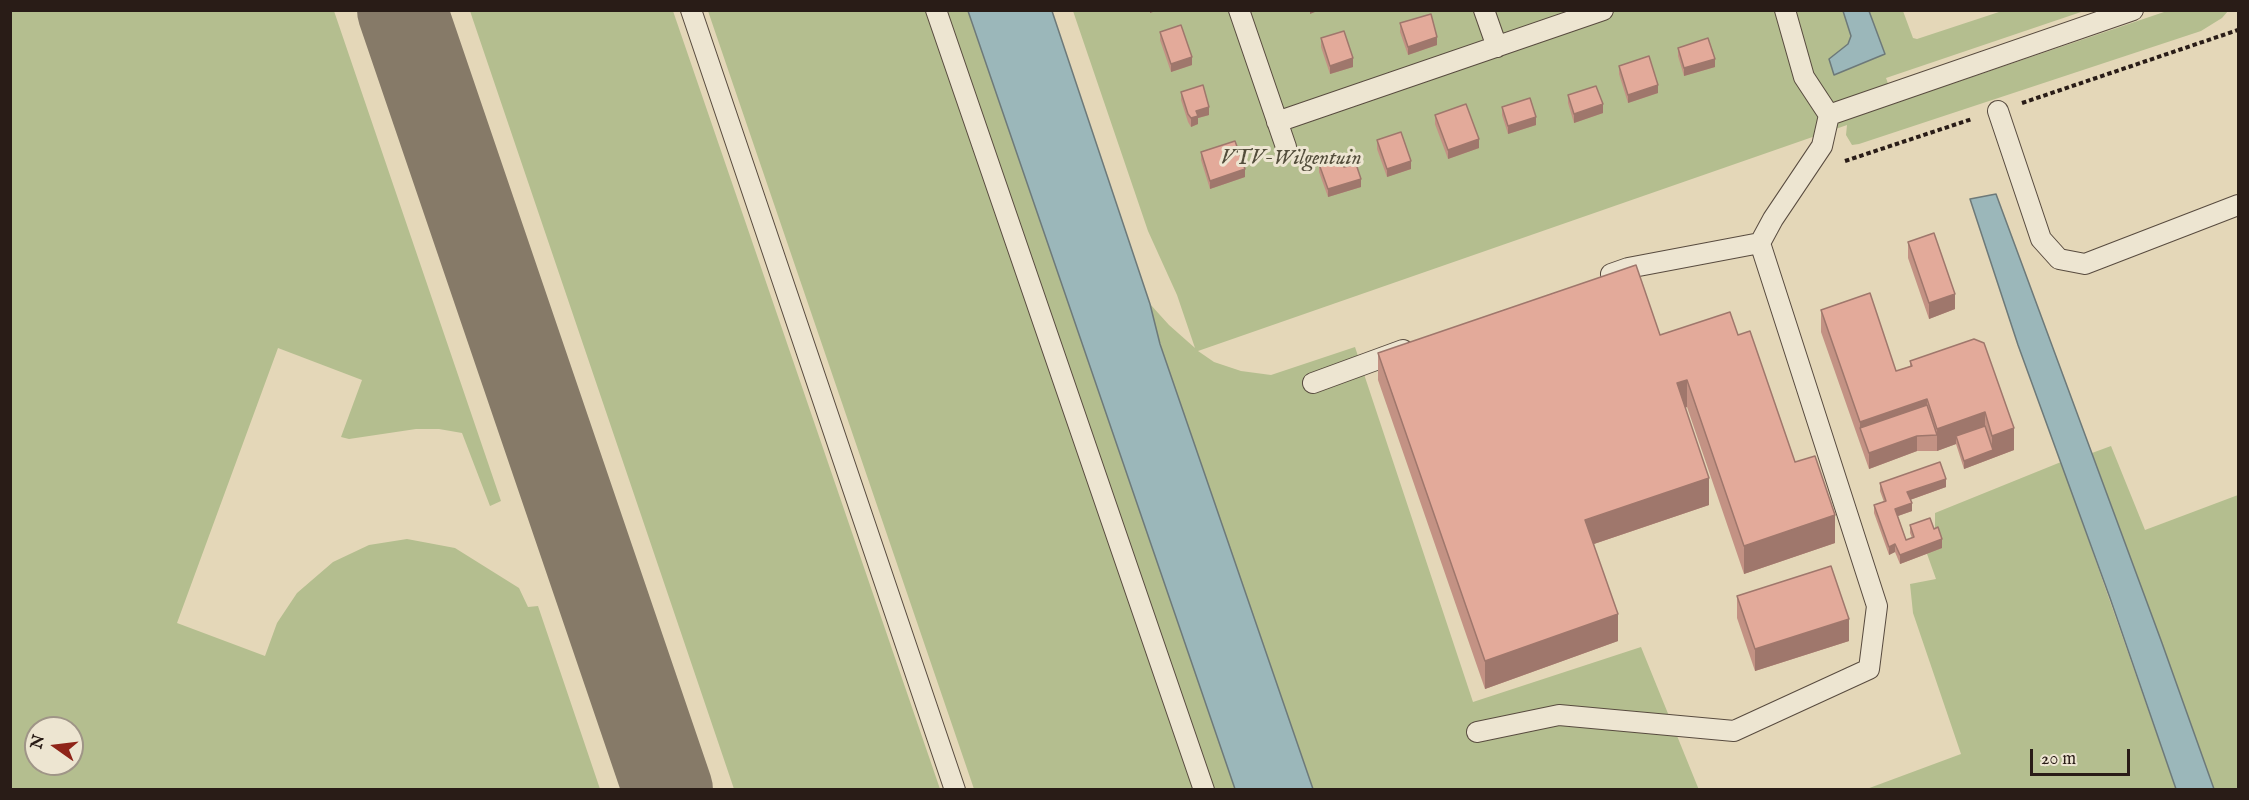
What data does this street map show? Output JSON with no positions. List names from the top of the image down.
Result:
{
  "parks": ["VTV-Wilgentuin"],
  "scale_bar": "20 m",
  "north": "left"
}
